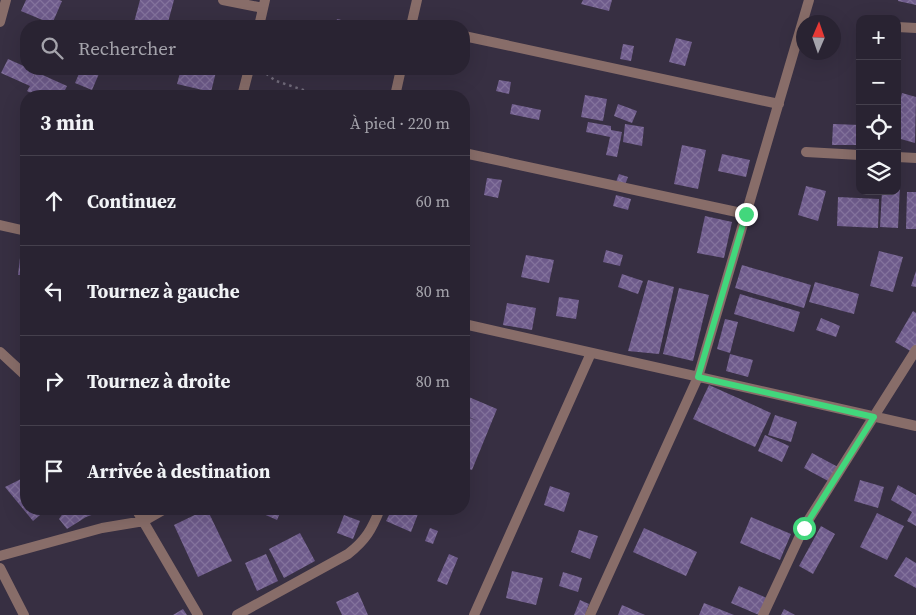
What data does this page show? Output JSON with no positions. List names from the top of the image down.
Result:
{
  "north": "top",
  "page": {
    "map_buttons": ["+", "−"],
    "search": "Rechercher",
    "heading": ["3 min", "À pied · 220 m"],
    "list": [
      ["Continuez", "60 m"],
      ["Tournez à gauche", "80 m"],
      ["Tournez à droite", "80 m"],
      "Arrivée à destination"
    ]
  }
}
